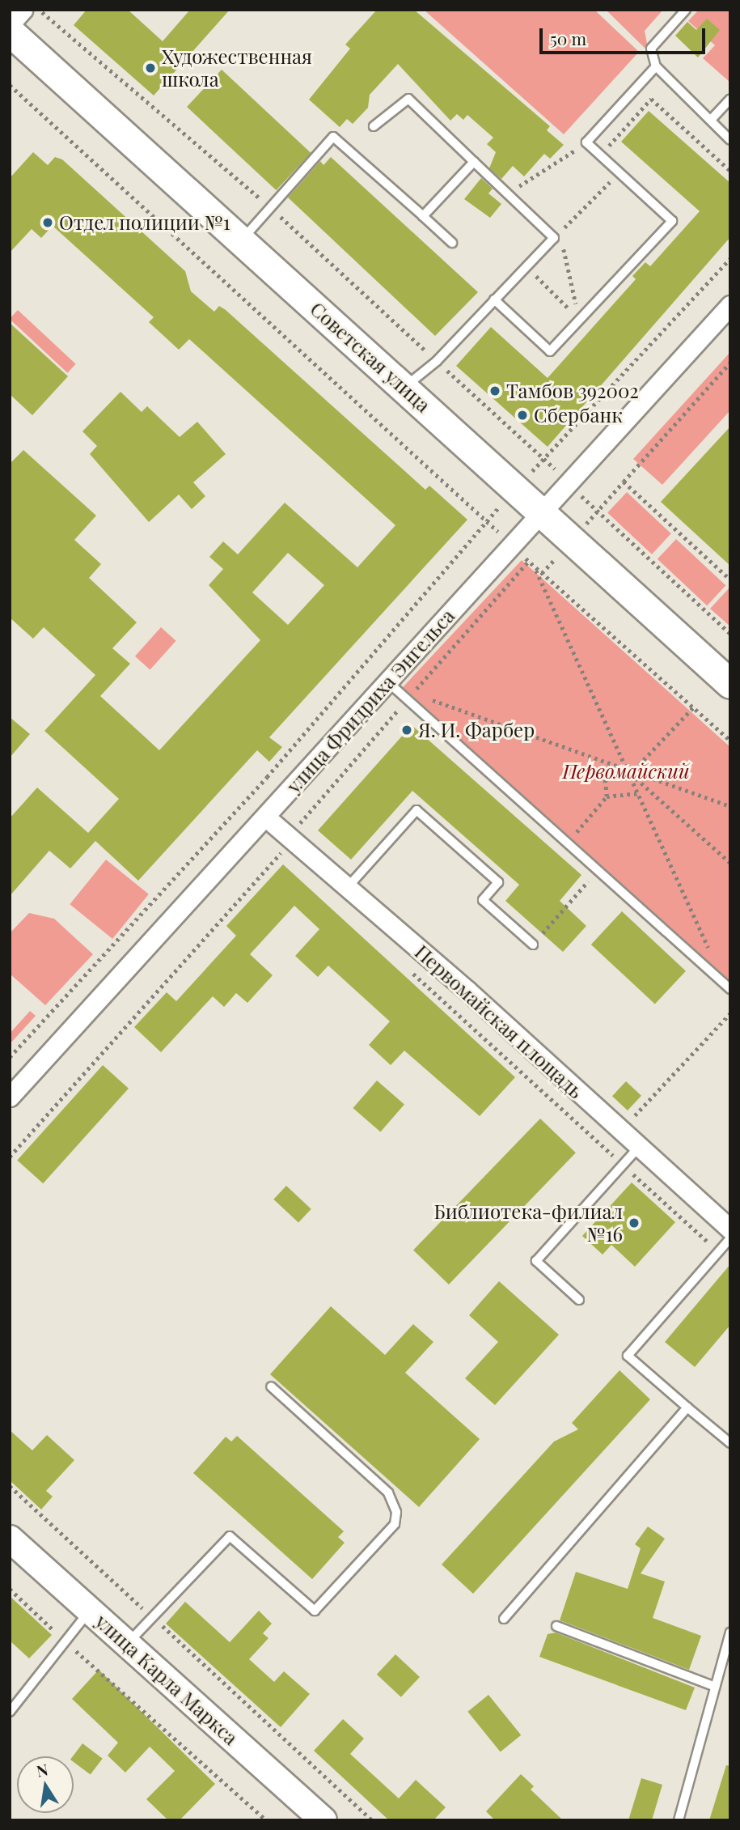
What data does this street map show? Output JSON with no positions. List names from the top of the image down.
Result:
{
  "streets": {
    "main road": ["Советская улица", "улица Карла Маркса"],
    "street": ["улица Фридриха Энгельса", "Первомайская площадь"]
  },
  "crossings": [
    ["Советская улица", "улица Фридриха Энгельса"],
    ["улица Фридриха Энгельса", "Первомайская площадь"]
  ],
  "parks": ["Первомайский"],
  "places": [
    "Художественная школа",
    "Отдел полиции №1",
    "Тамбов 392002",
    "Сбербанк",
    "Я. И. Фарбер",
    "Библиотека-филиал №16"
  ],
  "scale_bar": "50 m",
  "north": "top"
}
